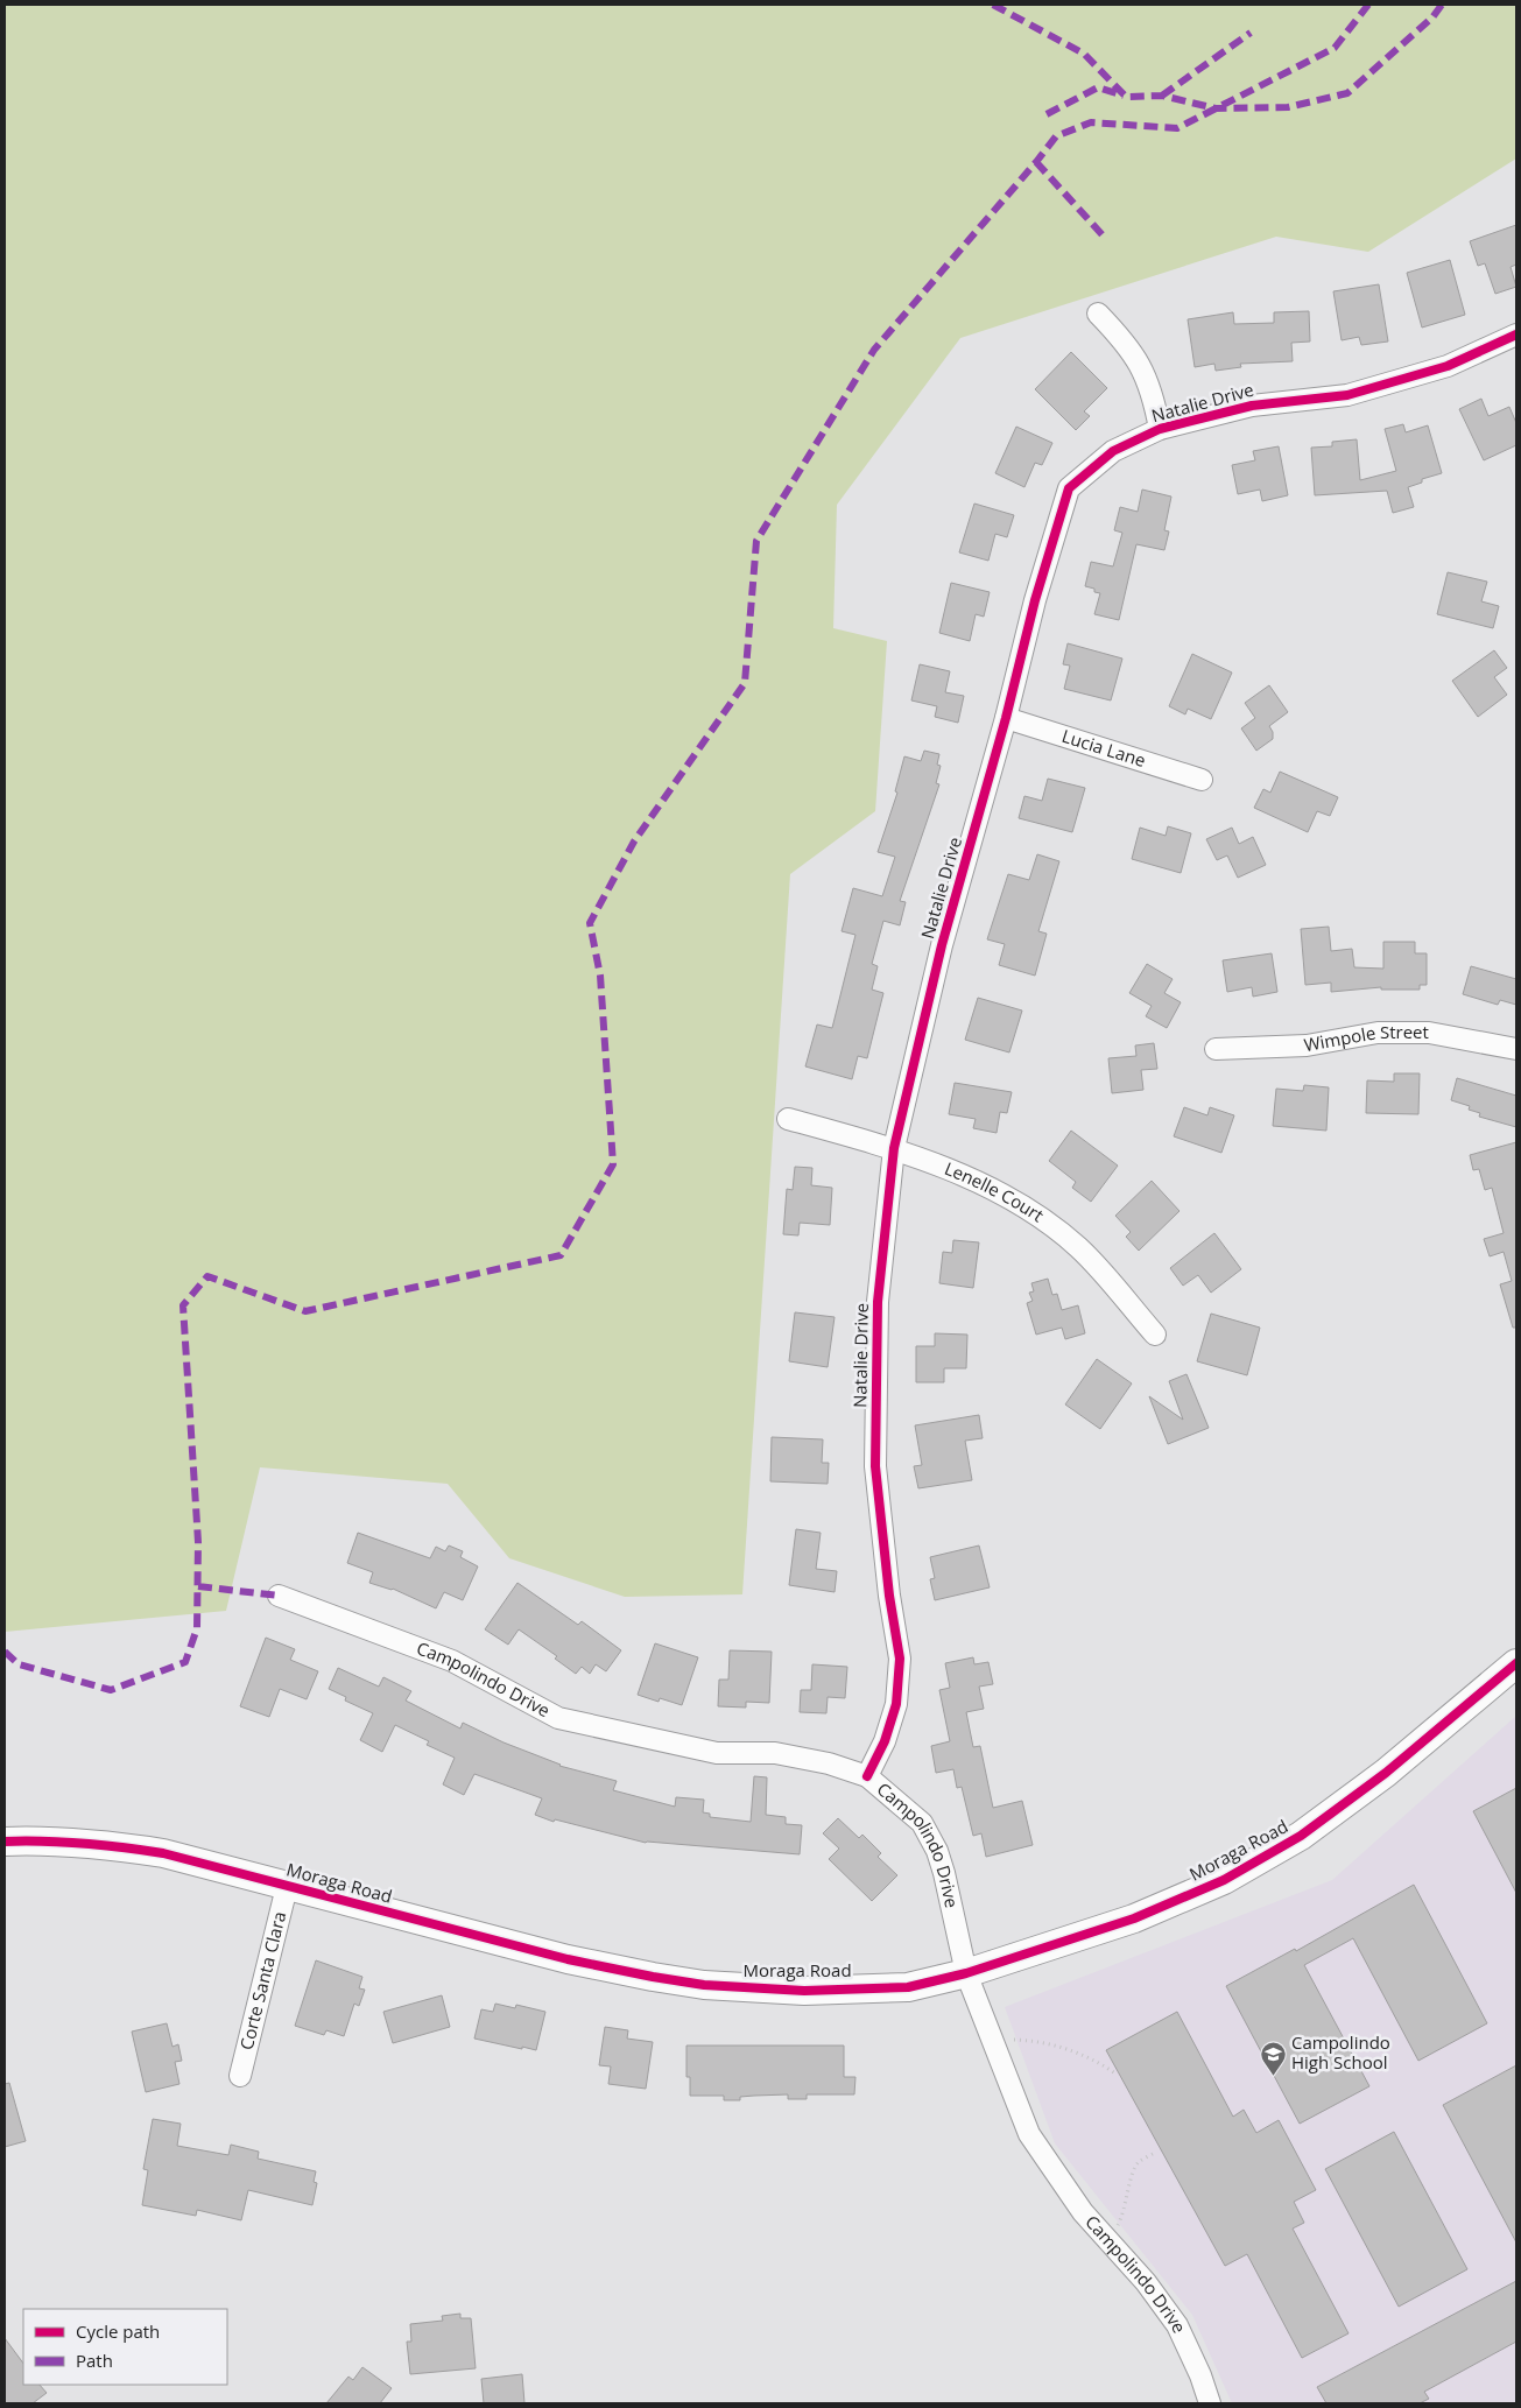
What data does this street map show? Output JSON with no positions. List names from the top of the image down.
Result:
{
  "streets": {
    "main road": ["Moraga Road"],
    "street": [
      "Natalie Drive",
      "Lucia Lane",
      "Wimpole Street",
      "Lenelle Court",
      "Campolindo Drive",
      "Corte Santa Clara"
    ]
  },
  "crossings": [
    ["Natalie Drive", "Lucia Lane"],
    ["Natalie Drive", "Lenelle Court"],
    ["Natalie Drive", "Campolindo Drive"],
    ["Campolindo Drive", "Moraga Road"],
    ["Moraga Road", "Corte Santa Clara"]
  ],
  "places": {
    "school or university": ["Campolindo High School"]
  },
  "legend": ["Cycle path", "Path"]
}
